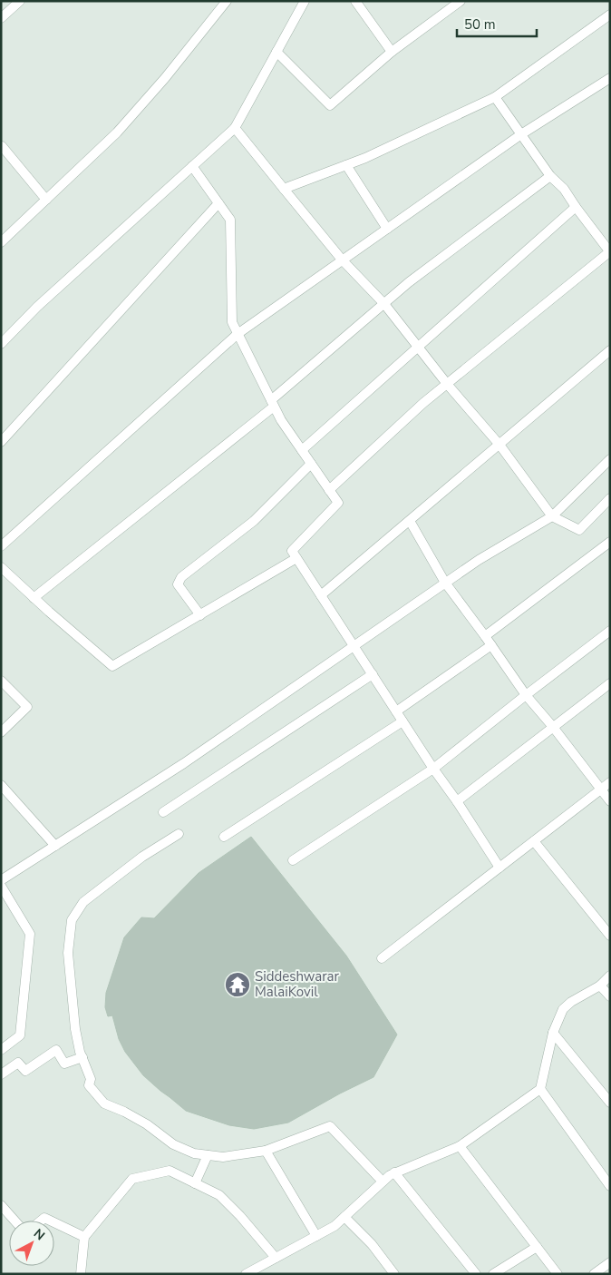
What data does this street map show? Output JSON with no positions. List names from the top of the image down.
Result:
{
  "places": {
    "temple": ["Siddeshwarar MalaiKovil"]
  },
  "scale_bar": "50 m",
  "north": "top right"
}
